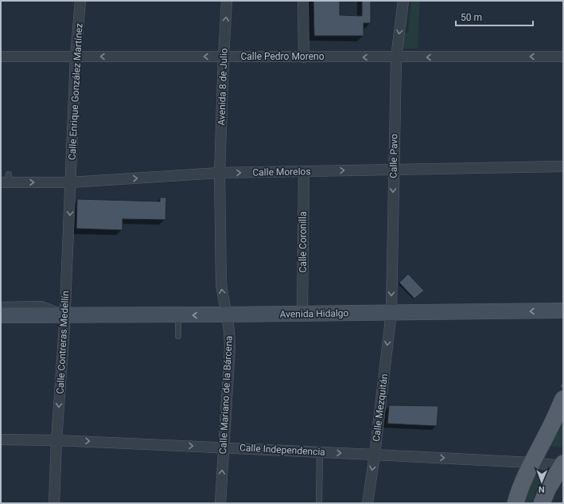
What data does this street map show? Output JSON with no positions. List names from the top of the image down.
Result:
{
  "streets": {
    "main road": ["Avenida Hidalgo"],
    "street": [
      "Calle Pedro Moreno",
      "Avenida 8 de Julio",
      "Calle Enrique González Martínez",
      "Calle Pavo",
      "Calle Morelos",
      "Calle Coronilla",
      "Calle Contreras Medellín",
      "Calle Mariano de la Bárcena",
      "Calle Mezquitán",
      "Calle Independencia"
    ]
  },
  "crossings": [
    ["Calle Pedro Moreno", "Avenida 8 de Julio"],
    ["Calle Pedro Moreno", "Calle Enrique González Martínez"],
    ["Calle Pedro Moreno", "Calle Pavo"],
    ["Avenida 8 de Julio", "Calle Morelos"],
    ["Avenida 8 de Julio", "Calle Mariano de la Bárcena"],
    ["Calle Enrique González Martínez", "Calle Morelos"],
    ["Calle Enrique González Martínez", "Calle Contreras Medellín"],
    ["Calle Pavo", "Calle Morelos"],
    ["Calle Pavo", "Avenida Hidalgo"],
    ["Calle Pavo", "Calle Mezquitán"],
    ["Calle Morelos", "Calle Coronilla"],
    ["Calle Morelos", "Calle Contreras Medellín"],
    ["Calle Morelos", "Calle Mariano de la Bárcena"],
    ["Calle Coronilla", "Avenida Hidalgo"],
    ["Avenida Hidalgo", "Calle Contreras Medellín"],
    ["Avenida Hidalgo", "Calle Mariano de la Bárcena"],
    ["Avenida Hidalgo", "Calle Mezquitán"],
    ["Calle Contreras Medellín", "Calle Independencia"],
    ["Calle Mariano de la Bárcena", "Calle Independencia"],
    ["Calle Mezquitán", "Calle Independencia"]
  ],
  "one_way": [
    "Calle Pedro Moreno",
    "Calle Pavo",
    "Calle Morelos",
    "Calle Contreras Medellín",
    "Calle Mariano de la Bárcena",
    "Calle Mezquitán",
    "Calle Independencia"
  ],
  "scale_bar": "50 m",
  "north": "bottom"
}
